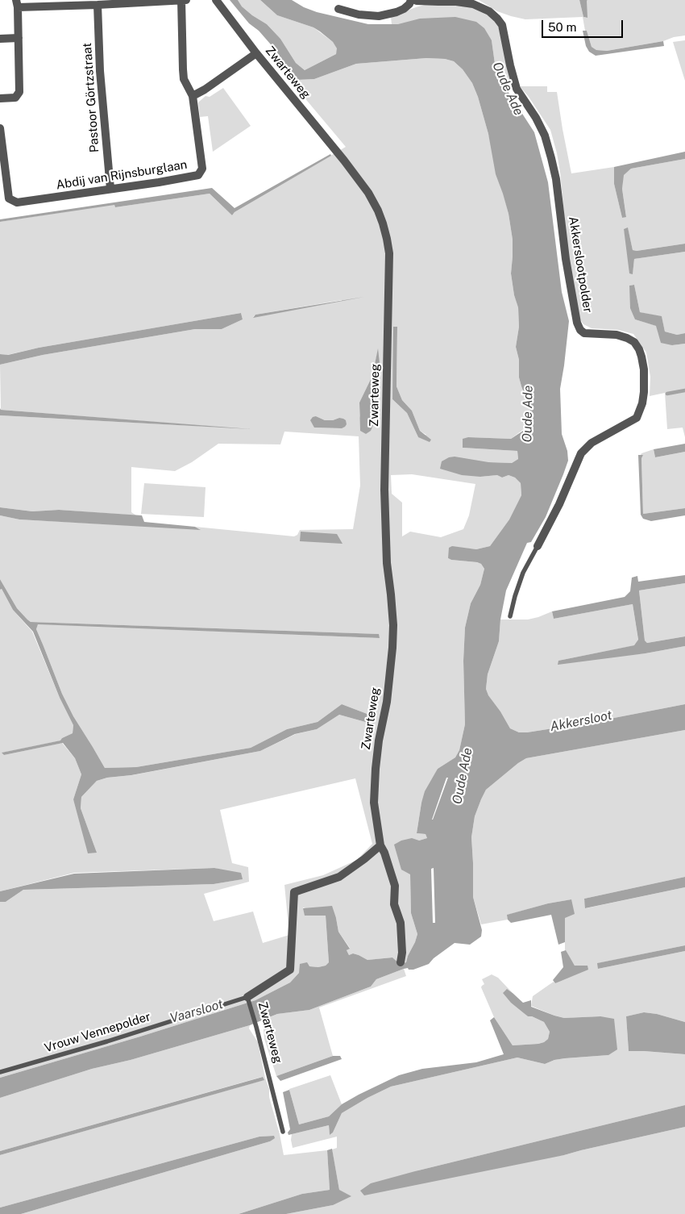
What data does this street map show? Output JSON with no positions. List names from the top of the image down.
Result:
{
  "streets": {
    "street": [
      "Zwarteweg",
      "Pastoor Görtzstraat",
      "Abdij van Rijnsburglaan",
      "Akkerslootpolder"
    ],
    "lane": ["Vrouw Vennepolder"]
  },
  "crossings": [
    ["Zwarteweg", "Vrouw Vennepolder"],
    ["Pastoor Görtzstraat", "Abdij van Rijnsburglaan"]
  ],
  "water": ["Oude Ade", "Akkersloot", "Vaarsloot"],
  "scale_bar": "50 m"
}
